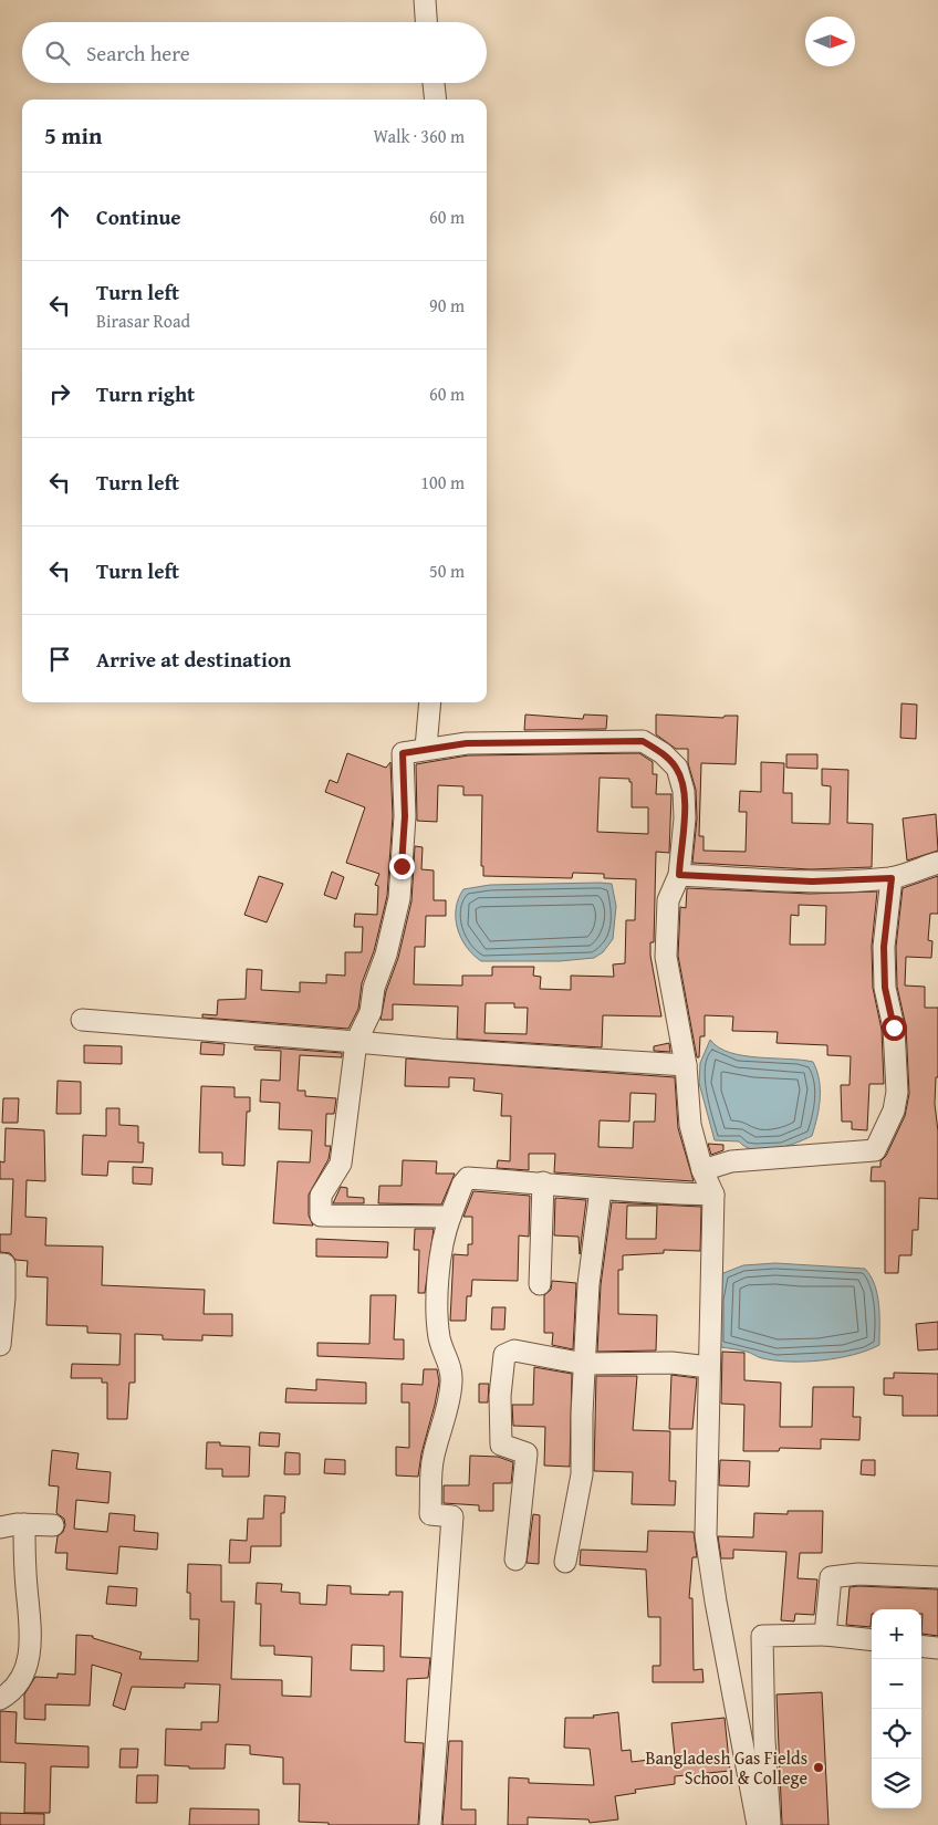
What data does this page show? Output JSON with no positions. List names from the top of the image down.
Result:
{
  "places": ["Bangladesh Gas Fields School & College"],
  "north": "right",
  "page": {
    "search": "Search here",
    "heading": ["5 min", "Walk · 360 m"],
    "list": [
      ["Continue", "60 m"],
      ["Turn left", "Birasar Road", "90 m"],
      ["Turn right", "60 m"],
      ["Turn left", "100 m"],
      ["Turn left", "50 m"],
      "Arrive at destination"
    ],
    "map_buttons": ["+", "−"]
  }
}
